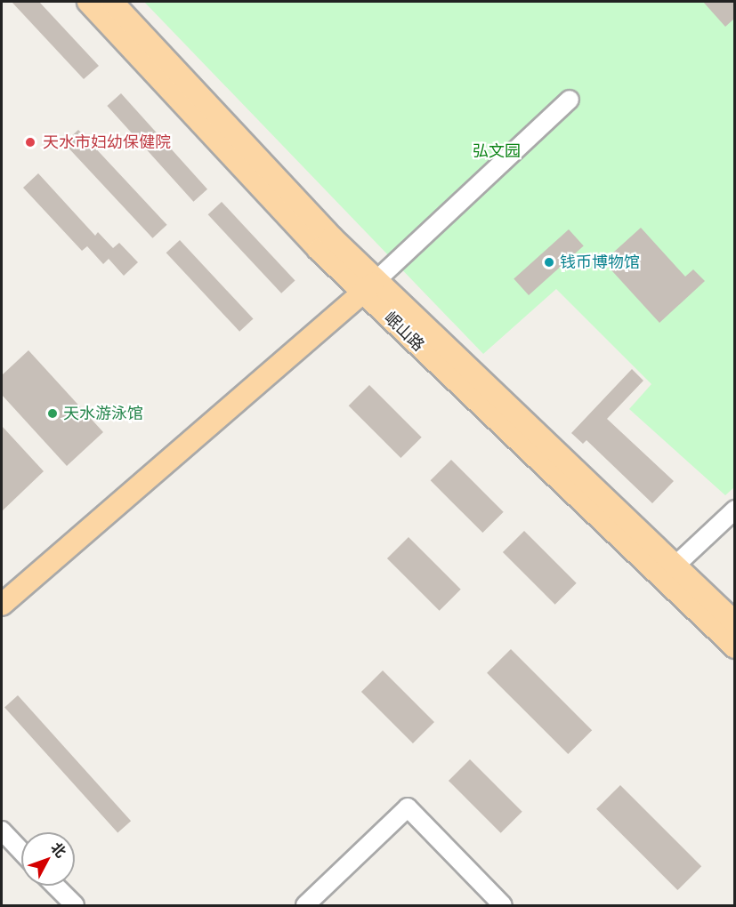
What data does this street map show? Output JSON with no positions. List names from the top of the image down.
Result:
{
  "streets": {
    "main road": ["岷山路"]
  },
  "parks": ["弘文园"],
  "places": ["天水市妇幼保健院", "钱币博物馆", "天水游泳馆"],
  "north": "top right"
}
